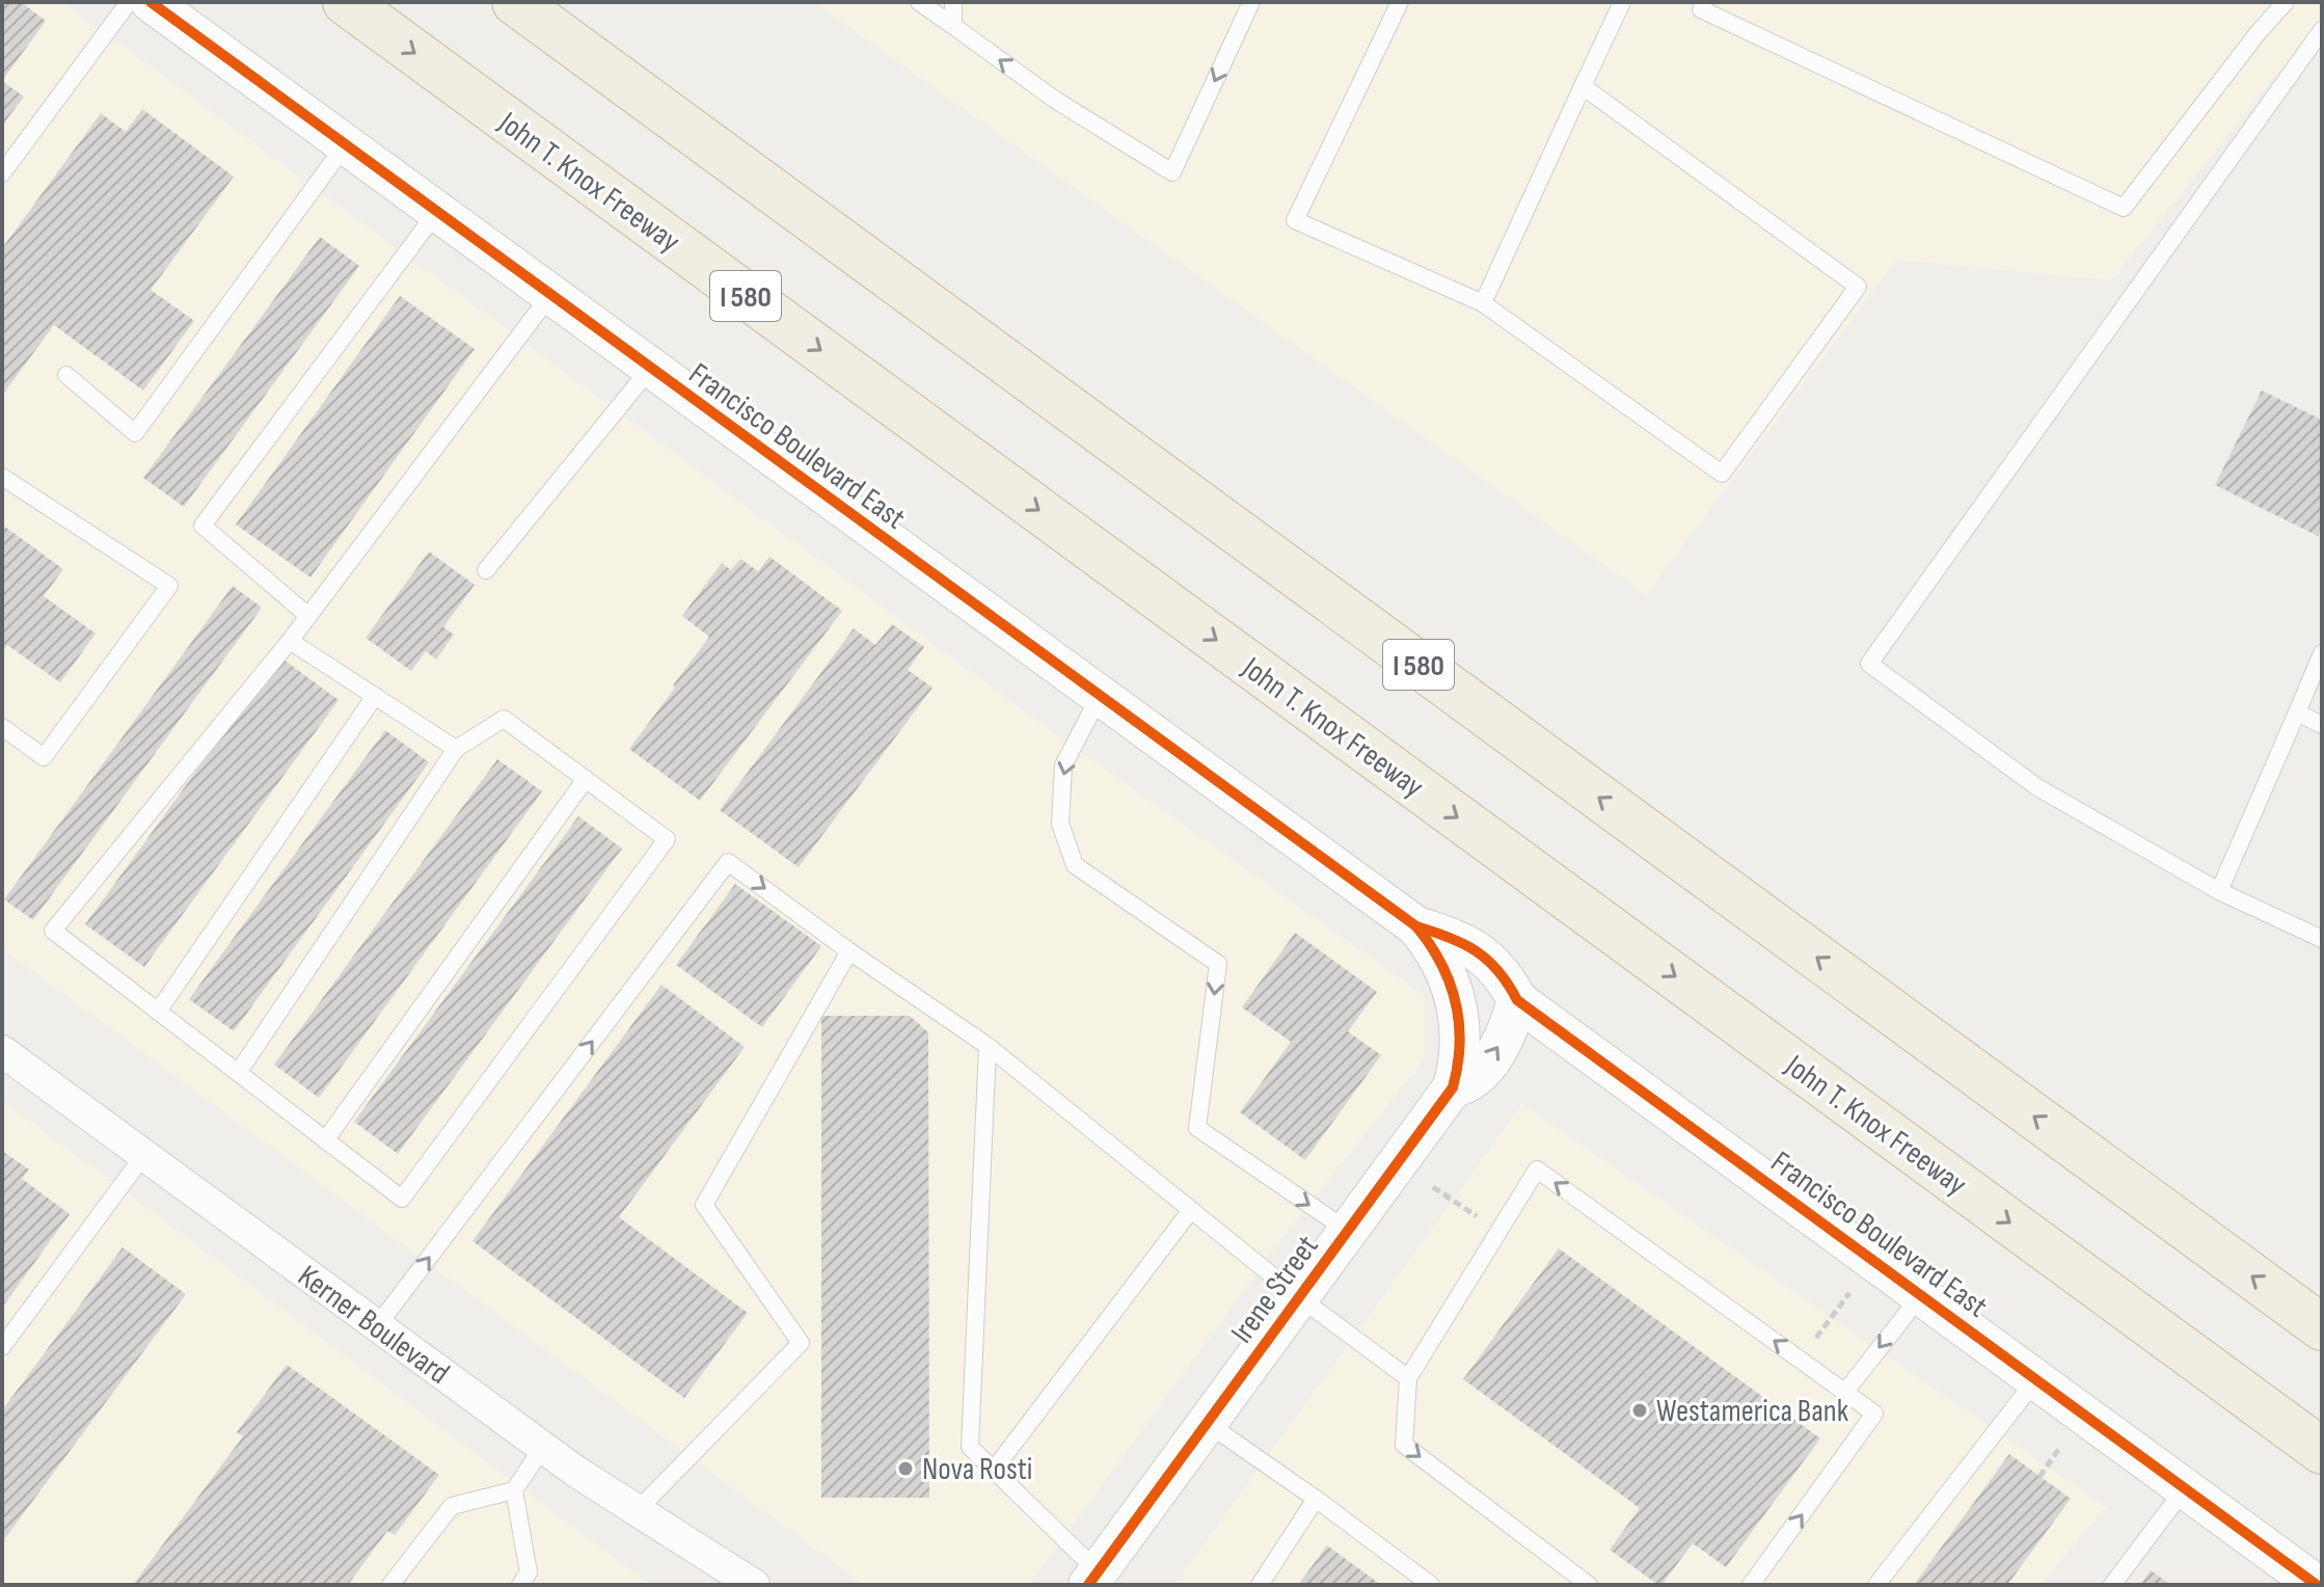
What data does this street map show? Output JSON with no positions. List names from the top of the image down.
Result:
{
  "streets": {
    "highway": ["John T. Knox Freeway", "I 580"],
    "street": ["Francisco Boulevard East", "Irene Street", "Kerner Boulevard"]
  },
  "crossings": [
    ["Francisco Boulevard East", "Irene Street"]
  ],
  "places": ["Westamerica Bank", "Nova Rosti"]
}
